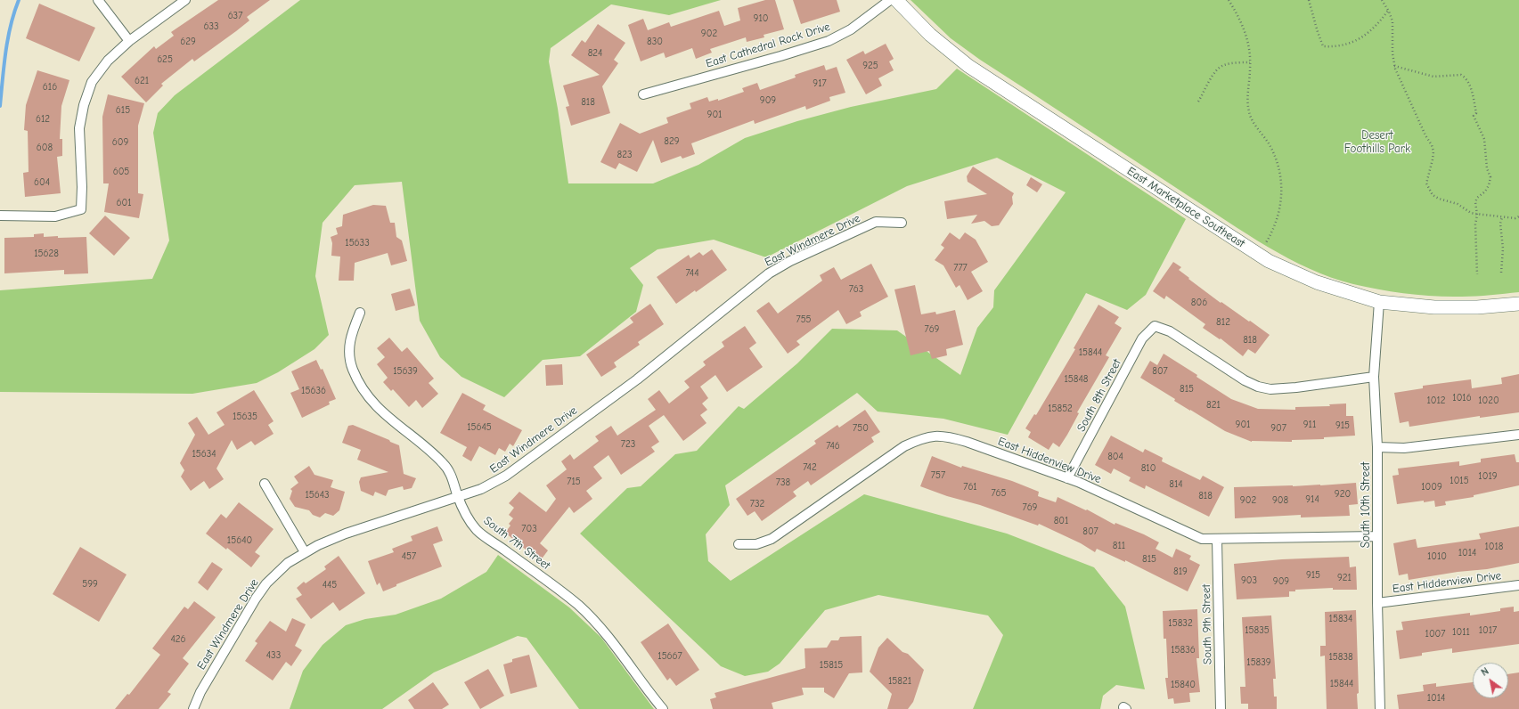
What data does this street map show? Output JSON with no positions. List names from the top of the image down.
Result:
{
  "streets": {
    "street": [
      "East Cathedral Rock Drive",
      "East Marketplace Southeast",
      "East Windmere Drive",
      "South 8th Street",
      "East Hiddenview Drive",
      "South 10th Street",
      "South 7th Street",
      "South 9th Street"
    ]
  },
  "crossings": [
    ["East Marketplace Southeast", "South 10th Street"],
    ["East Windmere Drive", "South 7th Street"],
    ["South 8th Street", "East Hiddenview Drive"],
    ["South 8th Street", "South 10th Street"],
    ["East Hiddenview Drive", "South 10th Street"],
    ["East Hiddenview Drive", "South 9th Street"]
  ],
  "parks": ["Desert Foothills Park"],
  "house_numbers": [
    "637",
    "910",
    "633",
    "902",
    "629",
    "830",
    "824",
    "625",
    "925",
    "621",
    "917",
    "616",
    "909",
    "818",
    "615",
    "901",
    "612",
    "829",
    "609",
    "608",
    "823",
    "605",
    "604",
    "601",
    "15633",
    "15628",
    "777",
    "744",
    "763",
    "806",
    "755",
    "812",
    "769",
    "818",
    "15844",
    "15639",
    "807",
    "15848",
    "815",
    "15636",
    "1016",
    "1012",
    "1020",
    "821",
    "15852",
    "15635",
    "901",
    "911",
    "915",
    "15645",
    "750",
    "907",
    "723",
    "746",
    "15634",
    "804",
    "742",
    "810",
    "757",
    "1019",
    "1015",
    "715",
    "738",
    "814",
    "761",
    "1009",
    "765",
    "920",
    "15643",
    "818",
    "914",
    "902",
    "908",
    "732",
    "769",
    "801",
    "703",
    "807",
    "15640",
    "811",
    "1018",
    "1014",
    "457",
    "1010",
    "815",
    "819",
    "915",
    "921",
    "903",
    "909",
    "599",
    "445",
    "15834",
    "15832",
    "15835",
    "1017",
    "1011",
    "1007",
    "426",
    "15836",
    "433",
    "15667",
    "15838",
    "15839",
    "15815",
    "15821",
    "15844",
    "15840",
    "1014"
  ],
  "north": "top left"
}
